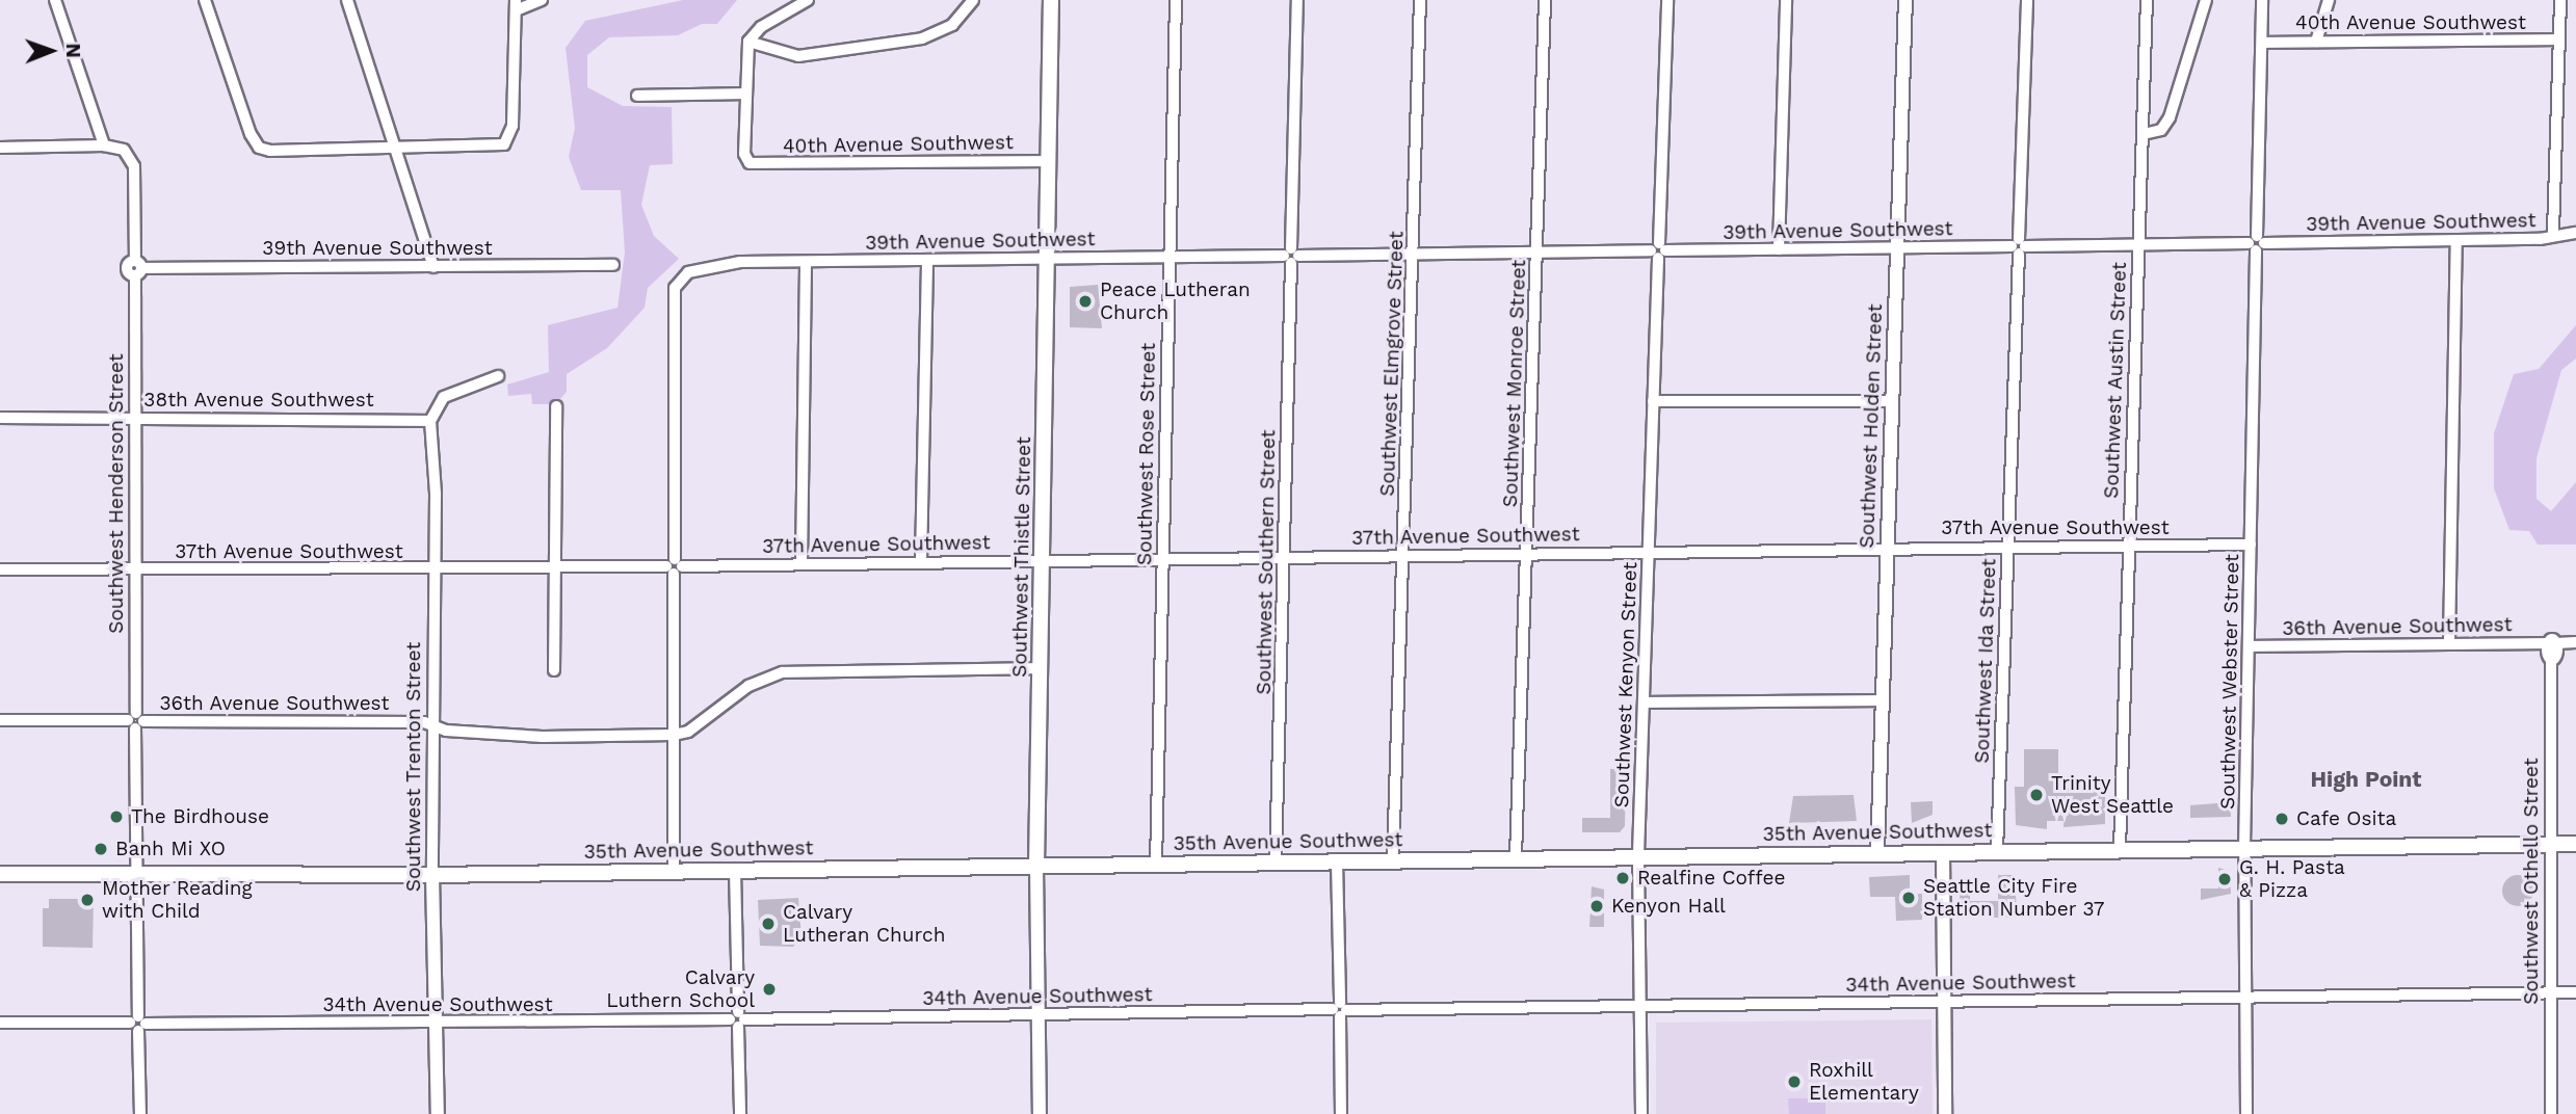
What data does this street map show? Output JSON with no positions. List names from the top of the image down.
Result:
{
  "streets": {
    "main road": ["Southwest Thistle Street", "35th Avenue Southwest"],
    "street": [
      "40th Avenue Southwest",
      "39th Avenue Southwest",
      "Southwest Elmgrove Street",
      "Southwest Austin Street",
      "Southwest Monroe Street",
      "38th Avenue Southwest",
      "Southwest Holden Street",
      "Southwest Rose Street",
      "Southwest Henderson Street",
      "37th Avenue Southwest",
      "Southwest Southern Street",
      "36th Avenue Southwest",
      "Southwest Ida Street",
      "Southwest Webster Street",
      "Southwest Kenyon Street",
      "Southwest Trenton Street",
      "Southwest Othello Street",
      "34th Avenue Southwest"
    ]
  },
  "crossings": [
    ["40th Avenue Southwest", "Southwest Thistle Street"],
    ["40th Avenue Southwest", "Southwest Webster Street"],
    ["39th Avenue Southwest", "Southwest Elmgrove Street"],
    ["39th Avenue Southwest", "Southwest Austin Street"],
    ["39th Avenue Southwest", "Southwest Monroe Street"],
    ["39th Avenue Southwest", "Southwest Holden Street"],
    ["39th Avenue Southwest", "Southwest Rose Street"],
    ["39th Avenue Southwest", "Southwest Henderson Street"],
    ["39th Avenue Southwest", "37th Avenue Southwest"],
    ["39th Avenue Southwest", "Southwest Thistle Street"],
    ["39th Avenue Southwest", "Southwest Southern Street"],
    ["39th Avenue Southwest", "Southwest Ida Street"],
    ["39th Avenue Southwest", "Southwest Webster Street"],
    ["39th Avenue Southwest", "Southwest Kenyon Street"],
    ["Southwest Elmgrove Street", "37th Avenue Southwest"],
    ["Southwest Elmgrove Street", "35th Avenue Southwest"],
    ["Southwest Austin Street", "37th Avenue Southwest"],
    ["Southwest Austin Street", "35th Avenue Southwest"],
    ["Southwest Monroe Street", "37th Avenue Southwest"],
    ["Southwest Monroe Street", "35th Avenue Southwest"],
    ["38th Avenue Southwest", "Southwest Henderson Street"],
    ["38th Avenue Southwest", "Southwest Trenton Street"],
    ["Southwest Holden Street", "37th Avenue Southwest"],
    ["Southwest Holden Street", "35th Avenue Southwest"],
    ["Southwest Rose Street", "37th Avenue Southwest"],
    ["Southwest Rose Street", "35th Avenue Southwest"],
    ["Southwest Henderson Street", "37th Avenue Southwest"],
    ["Southwest Henderson Street", "36th Avenue Southwest"],
    ["Southwest Henderson Street", "35th Avenue Southwest"],
    ["Southwest Henderson Street", "34th Avenue Southwest"],
    ["37th Avenue Southwest", "Southwest Thistle Street"],
    ["37th Avenue Southwest", "Southwest Southern Street"],
    ["37th Avenue Southwest", "Southwest Ida Street"],
    ["37th Avenue Southwest", "Southwest Webster Street"],
    ["37th Avenue Southwest", "Southwest Kenyon Street"],
    ["37th Avenue Southwest", "Southwest Trenton Street"],
    ["Southwest Thistle Street", "36th Avenue Southwest"],
    ["Southwest Thistle Street", "35th Avenue Southwest"],
    ["Southwest Thistle Street", "34th Avenue Southwest"],
    ["Southwest Southern Street", "35th Avenue Southwest"],
    ["36th Avenue Southwest", "Southwest Webster Street"],
    ["36th Avenue Southwest", "Southwest Trenton Street"],
    ["36th Avenue Southwest", "Southwest Othello Street"],
    ["Southwest Ida Street", "35th Avenue Southwest"],
    ["Southwest Webster Street", "35th Avenue Southwest"],
    ["Southwest Webster Street", "34th Avenue Southwest"],
    ["Southwest Kenyon Street", "35th Avenue Southwest"],
    ["Southwest Kenyon Street", "34th Avenue Southwest"],
    ["Southwest Trenton Street", "35th Avenue Southwest"],
    ["Southwest Trenton Street", "34th Avenue Southwest"],
    ["35th Avenue Southwest", "Southwest Othello Street"],
    ["Southwest Othello Street", "34th Avenue Southwest"]
  ],
  "districts": ["High Point"],
  "places": [
    "Peace Lutheran Church",
    "Trinity West Seattle",
    "The Birdhouse",
    "Cafe Osita",
    "Banh Mi XO",
    "Realfine Coffee",
    "G. H. Pasta & Pizza",
    "Seattle City Fire Station Number 37",
    "Mother Reading with Child",
    "Kenyon Hall",
    "Calvary Lutheran Church",
    "Calvary Luthern School",
    "Roxhill Elementary"
  ],
  "north": "right"
}
